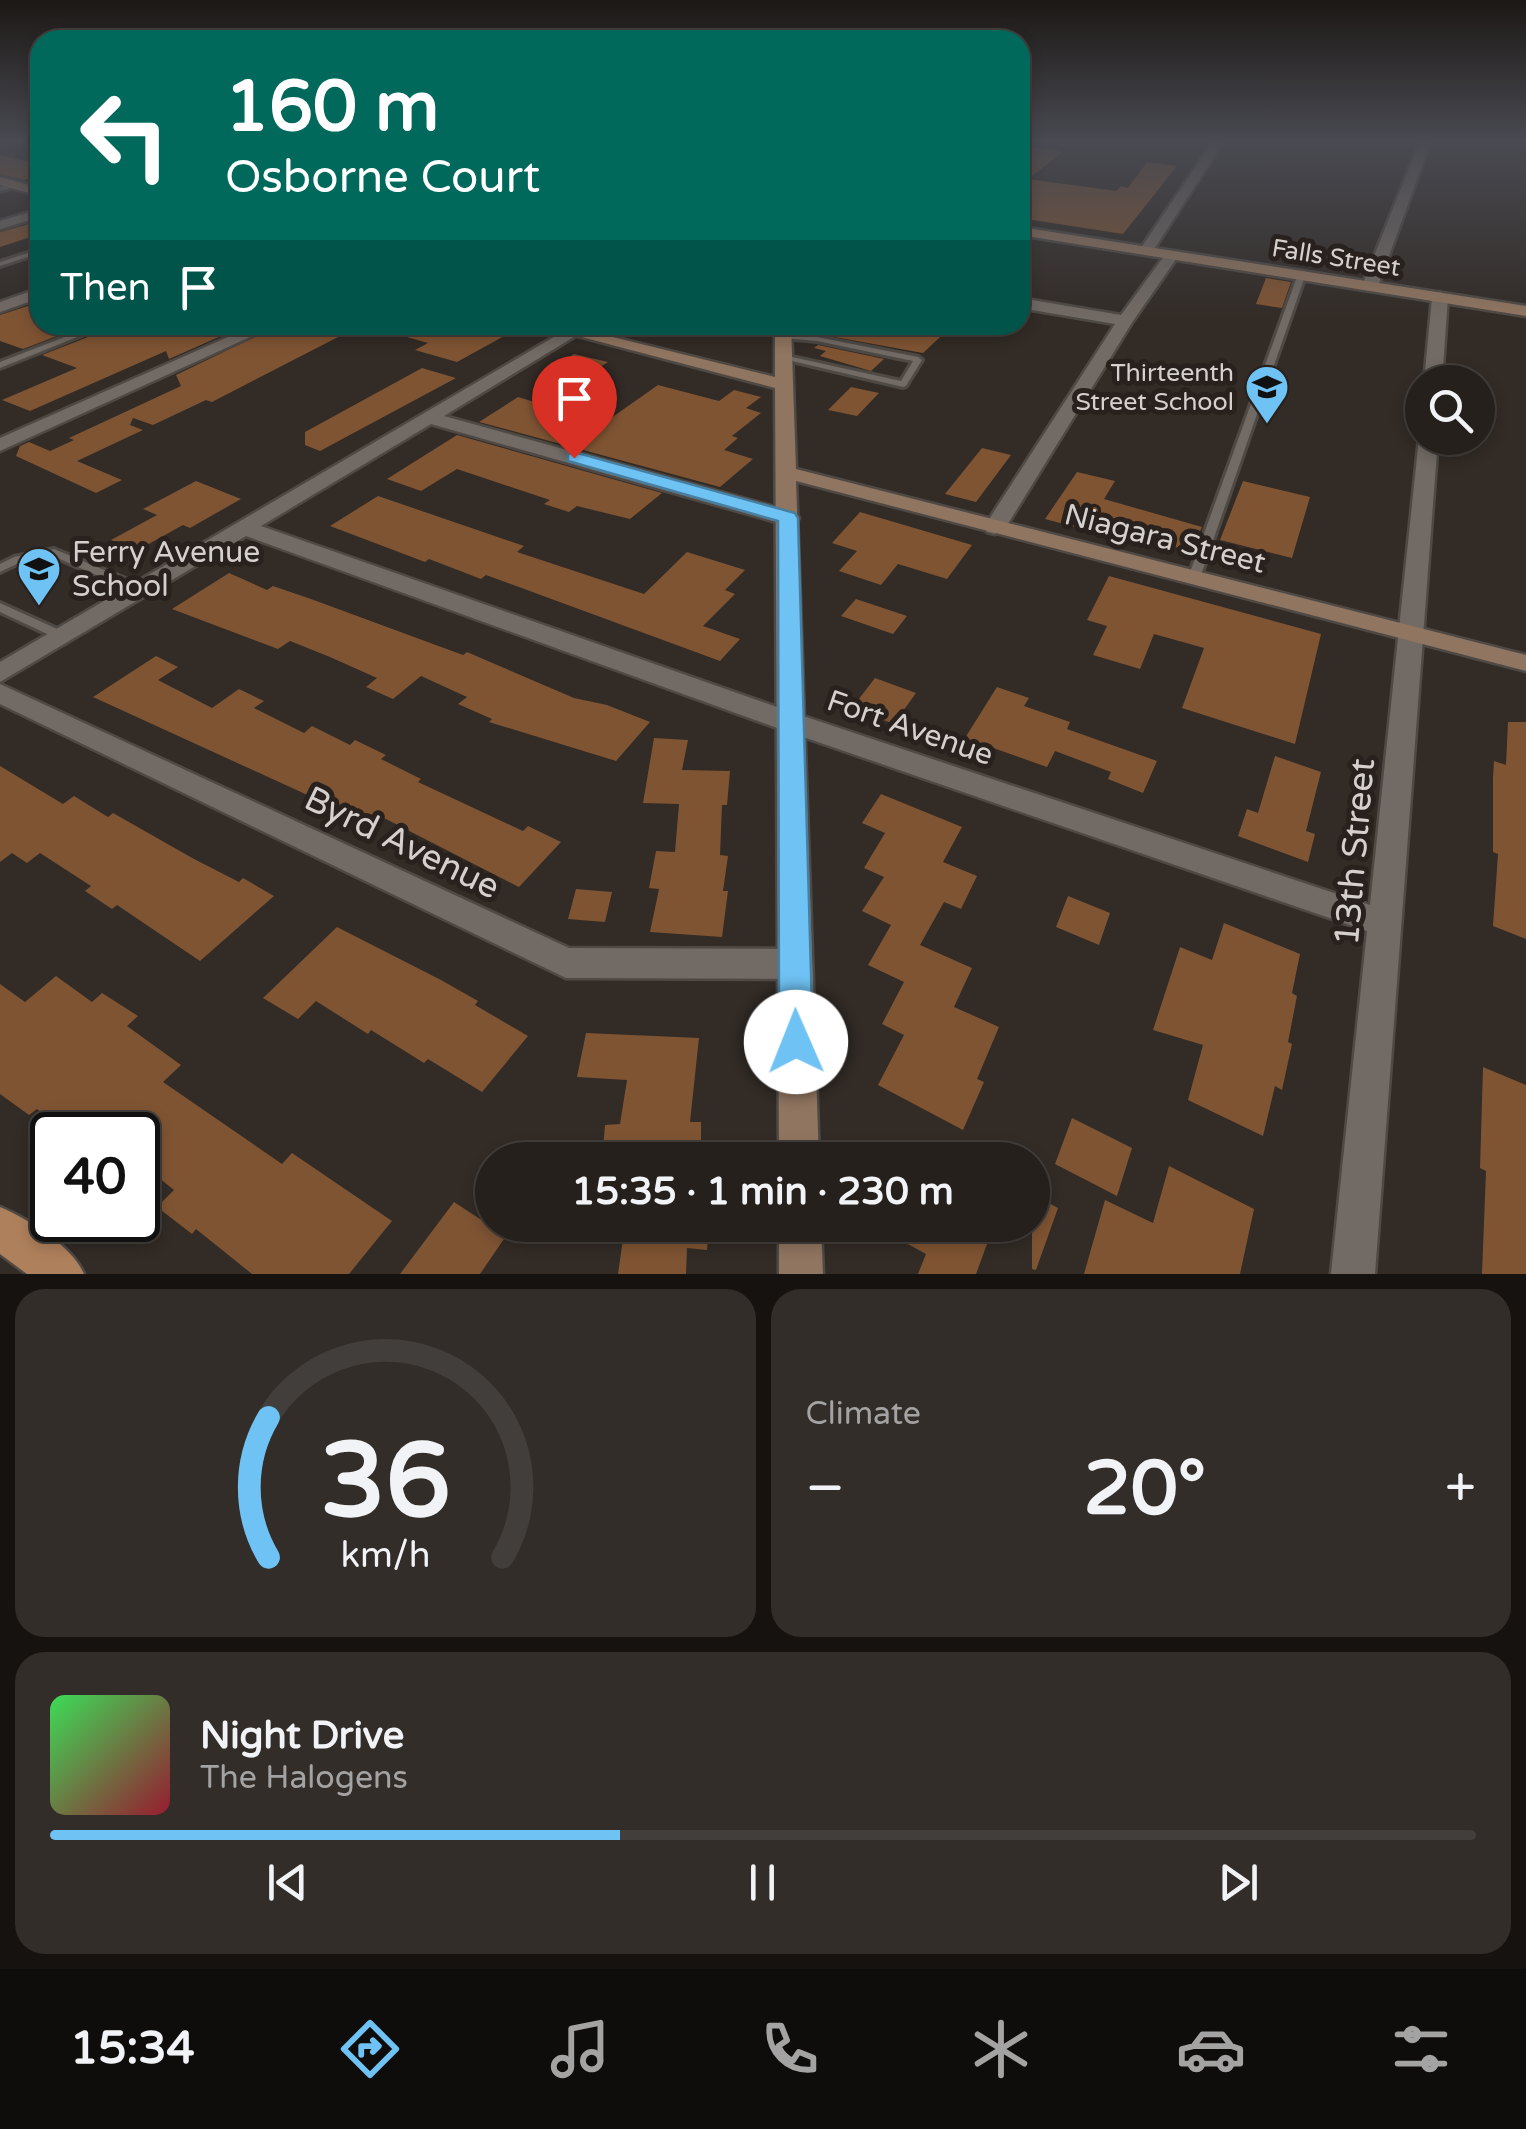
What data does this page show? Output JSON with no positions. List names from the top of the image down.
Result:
{
  "streets": {
    "street": [
      "Falls Street",
      "Niagara Street",
      "Fort Avenue",
      "Byrd Avenue",
      "13th Street"
    ]
  },
  "crossings": [
    ["Niagara Street", "13th Street"],
    ["Fort Avenue", "13th Street"]
  ],
  "places": {
    "school or university": ["Thirteenth Street School", "Ferry Avenue School"]
  },
  "page": {
    "turn": ["160 m", "Osborne Court"],
    "then": "Then",
    "limit": "40",
    "trip": "15:35 · 1 min · 230 m",
    "tile": "Climate",
    "heat": ["−", "20°", "+"],
    "song": ["Night Drive", "The Halogens"],
    "tabs": "15:34",
    "gauge": ["36", "km/h"]
  }
}
